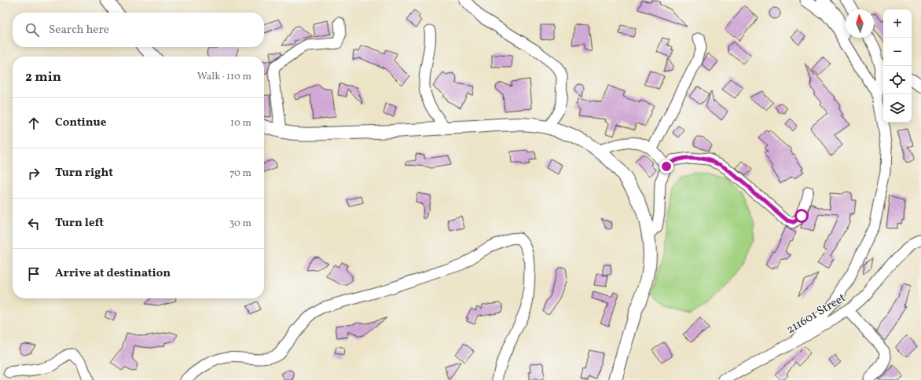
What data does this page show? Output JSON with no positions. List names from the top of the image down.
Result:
{
  "streets": {
    "street": ["211601 Street"]
  },
  "north": "top",
  "page": {
    "map_buttons": ["+", "−"],
    "search": "Search here",
    "heading": ["2 min", "Walk · 110 m"],
    "list": [
      ["Continue", "10 m"],
      ["Turn right", "70 m"],
      ["Turn left", "30 m"],
      "Arrive at destination"
    ]
  }
}
